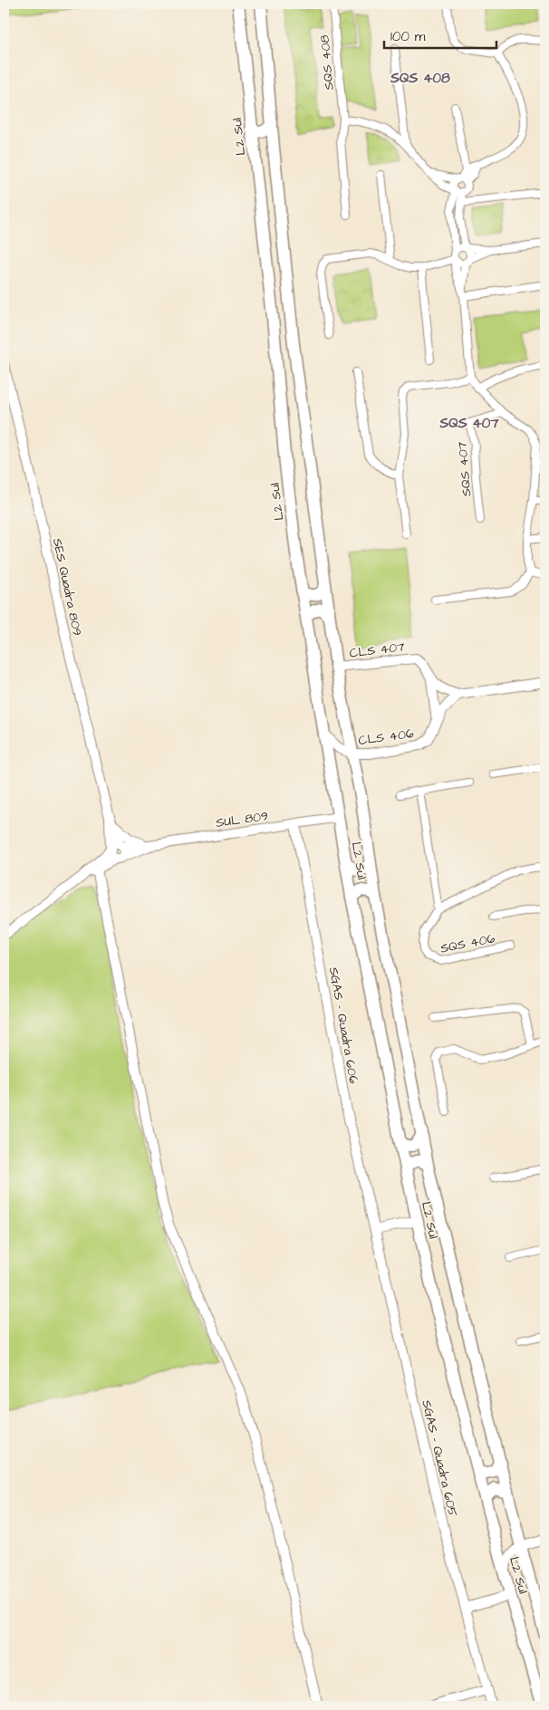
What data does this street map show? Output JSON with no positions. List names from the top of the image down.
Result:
{
  "streets": {
    "main road": ["L2 Sul"],
    "street": [
      "SQS 408",
      "SQS 407",
      "SES Quadra 809",
      "CLS 407",
      "CLS 406",
      "SUL 809",
      "SQS 406",
      "SGAS - Quadra 606",
      "SGAS - Quadra 605"
    ]
  },
  "crossings": [
    ["L2 Sul", "CLS 407"],
    ["L2 Sul", "CLS 406"],
    ["L2 Sul", "SUL 809"],
    ["SES Quadra 809", "SUL 809"],
    ["CLS 407", "CLS 406"],
    ["SUL 809", "SGAS - Quadra 606"],
    ["SGAS - Quadra 606", "SGAS - Quadra 605"]
  ],
  "districts": ["SQS 408", "SQS 407"],
  "scale_bar": "100 m"
}
